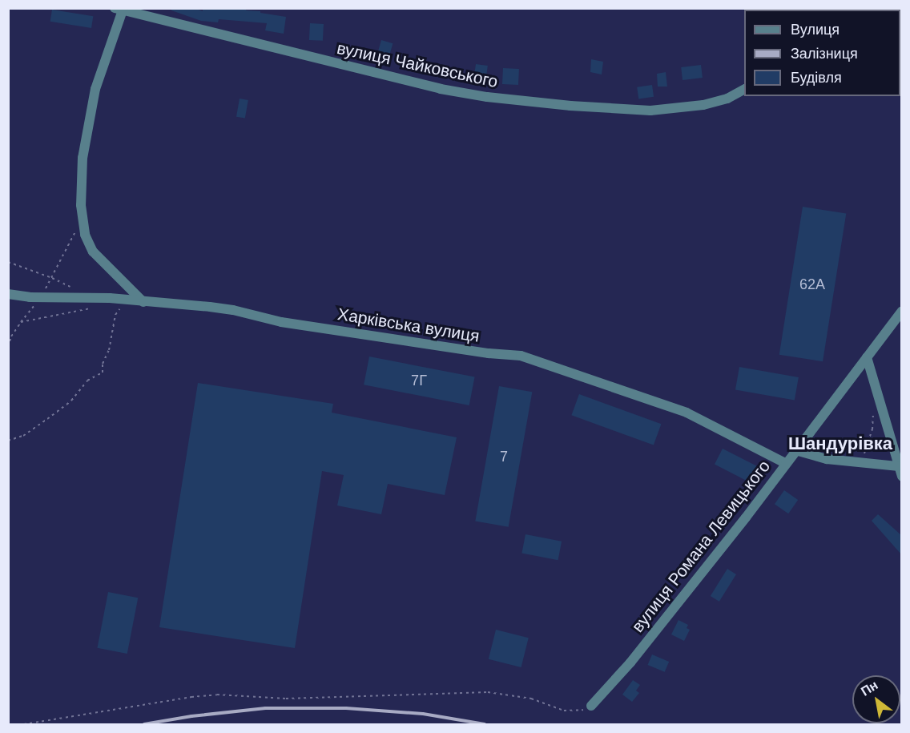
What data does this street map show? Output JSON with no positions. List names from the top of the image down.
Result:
{
  "streets": {
    "street": ["вулиця Чайковського", "Харківська вулиця", "вулиця Романа Левицького"]
  },
  "crossings": [
    ["Харківська вулиця", "вулиця Романа Левицького"]
  ],
  "districts": ["Шандурівка"],
  "house_numbers": ["62А", "7Г", "7"],
  "legend": ["Вулиця", "Залізниця", "Будівля"],
  "north": "top left"
}
